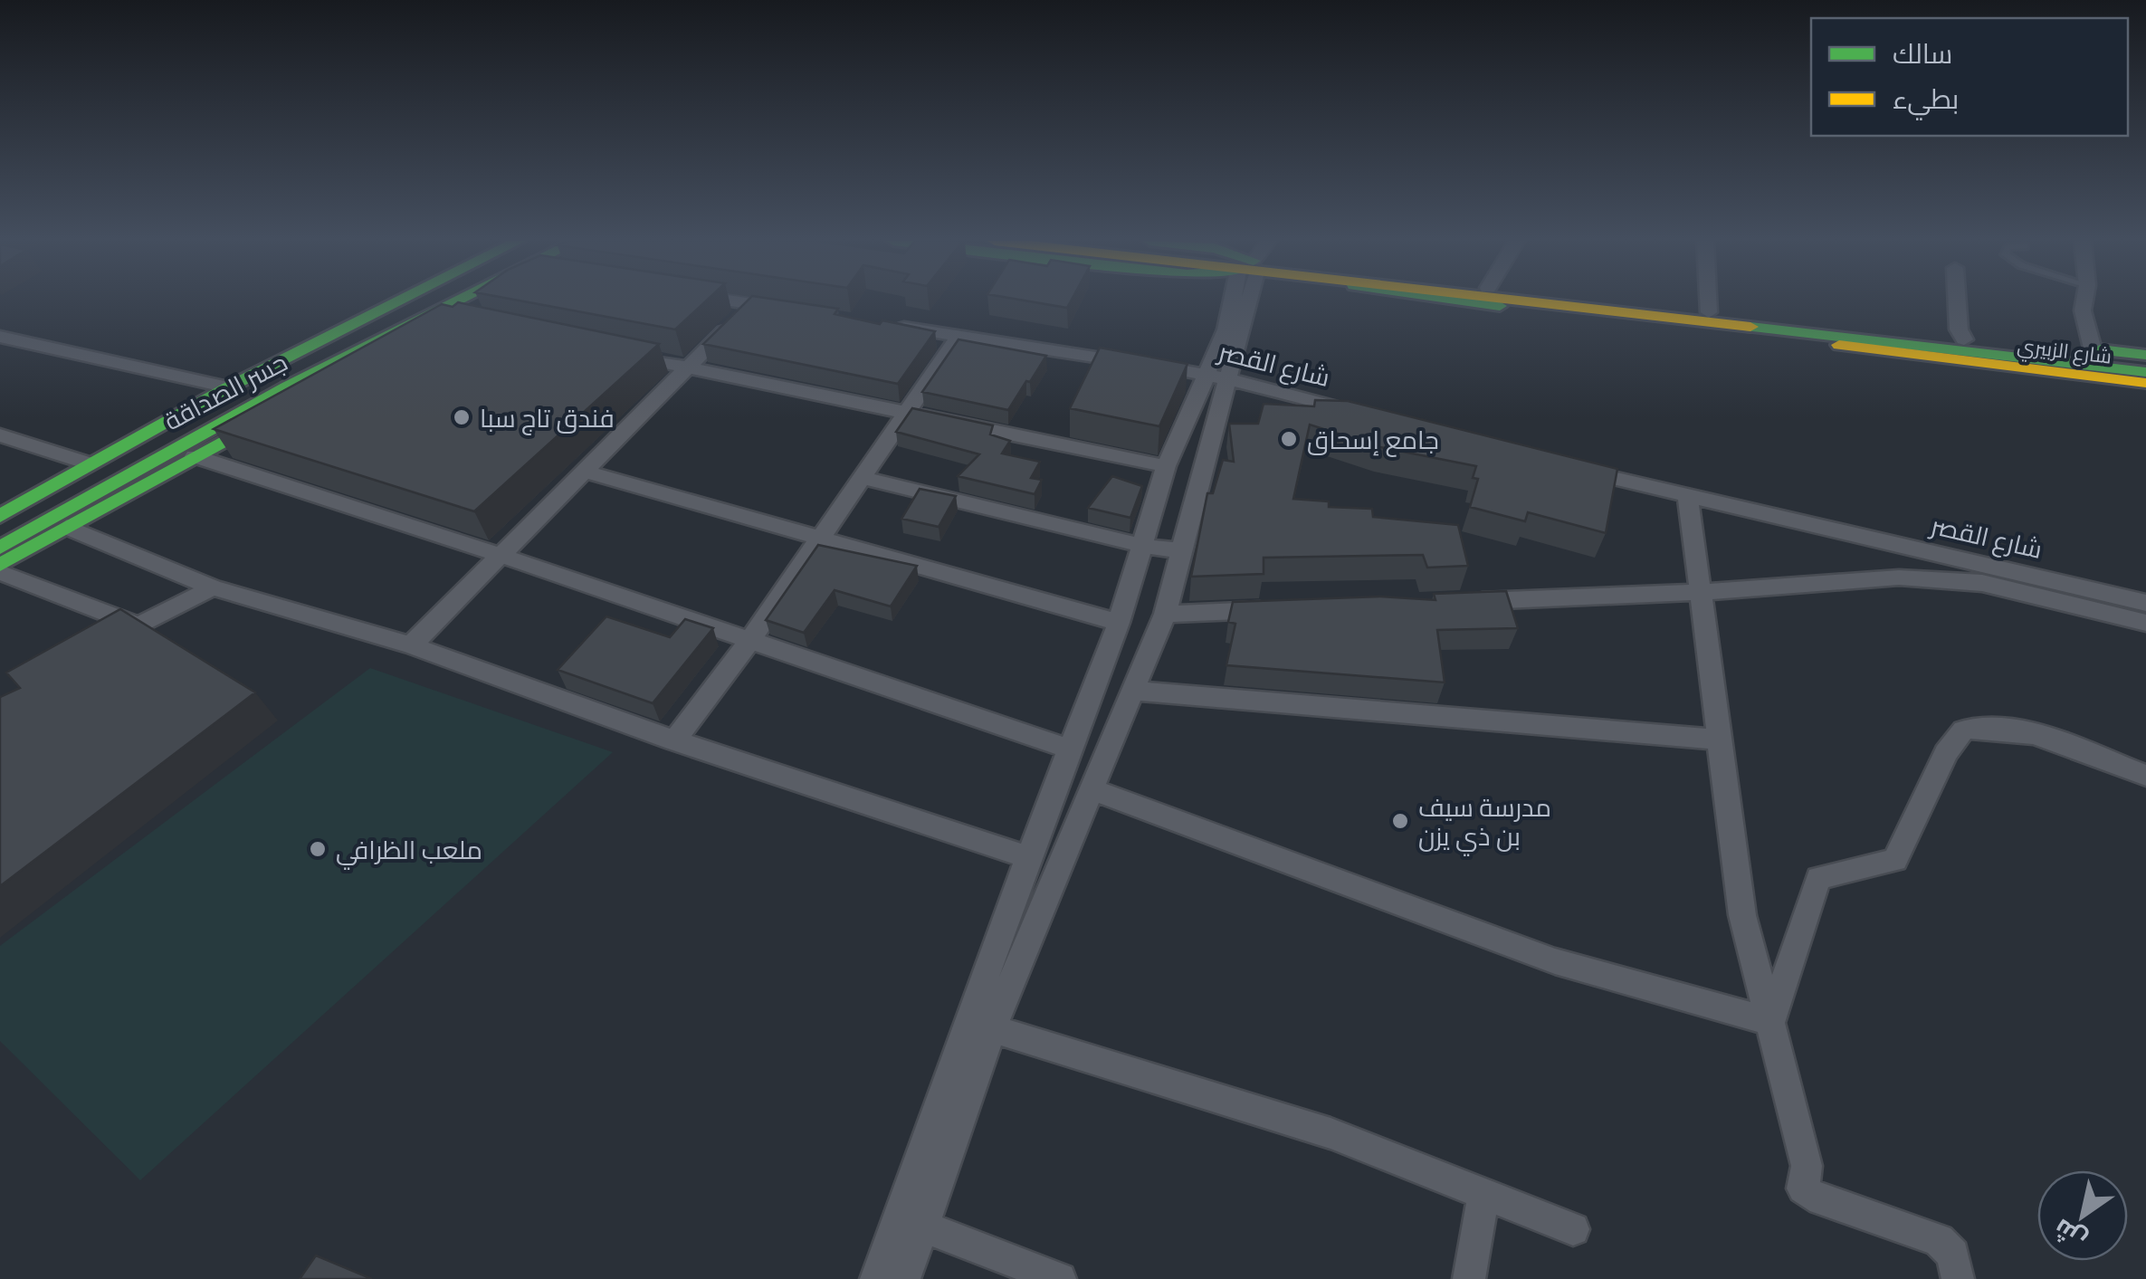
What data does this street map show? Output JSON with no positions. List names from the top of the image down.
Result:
{
  "streets": {
    "main road": ["شارع الزبيري", "جسر الصداقة"],
    "street": ["شارع القصر"]
  },
  "places": [
    "فندق تاج سبا",
    "جامع إسحاق",
    "مدرسة سيف بن ذي يزن",
    "ملعب الظرافي"
  ],
  "legend": ["سالك", "بطيء"],
  "north": "bottom left"
}
